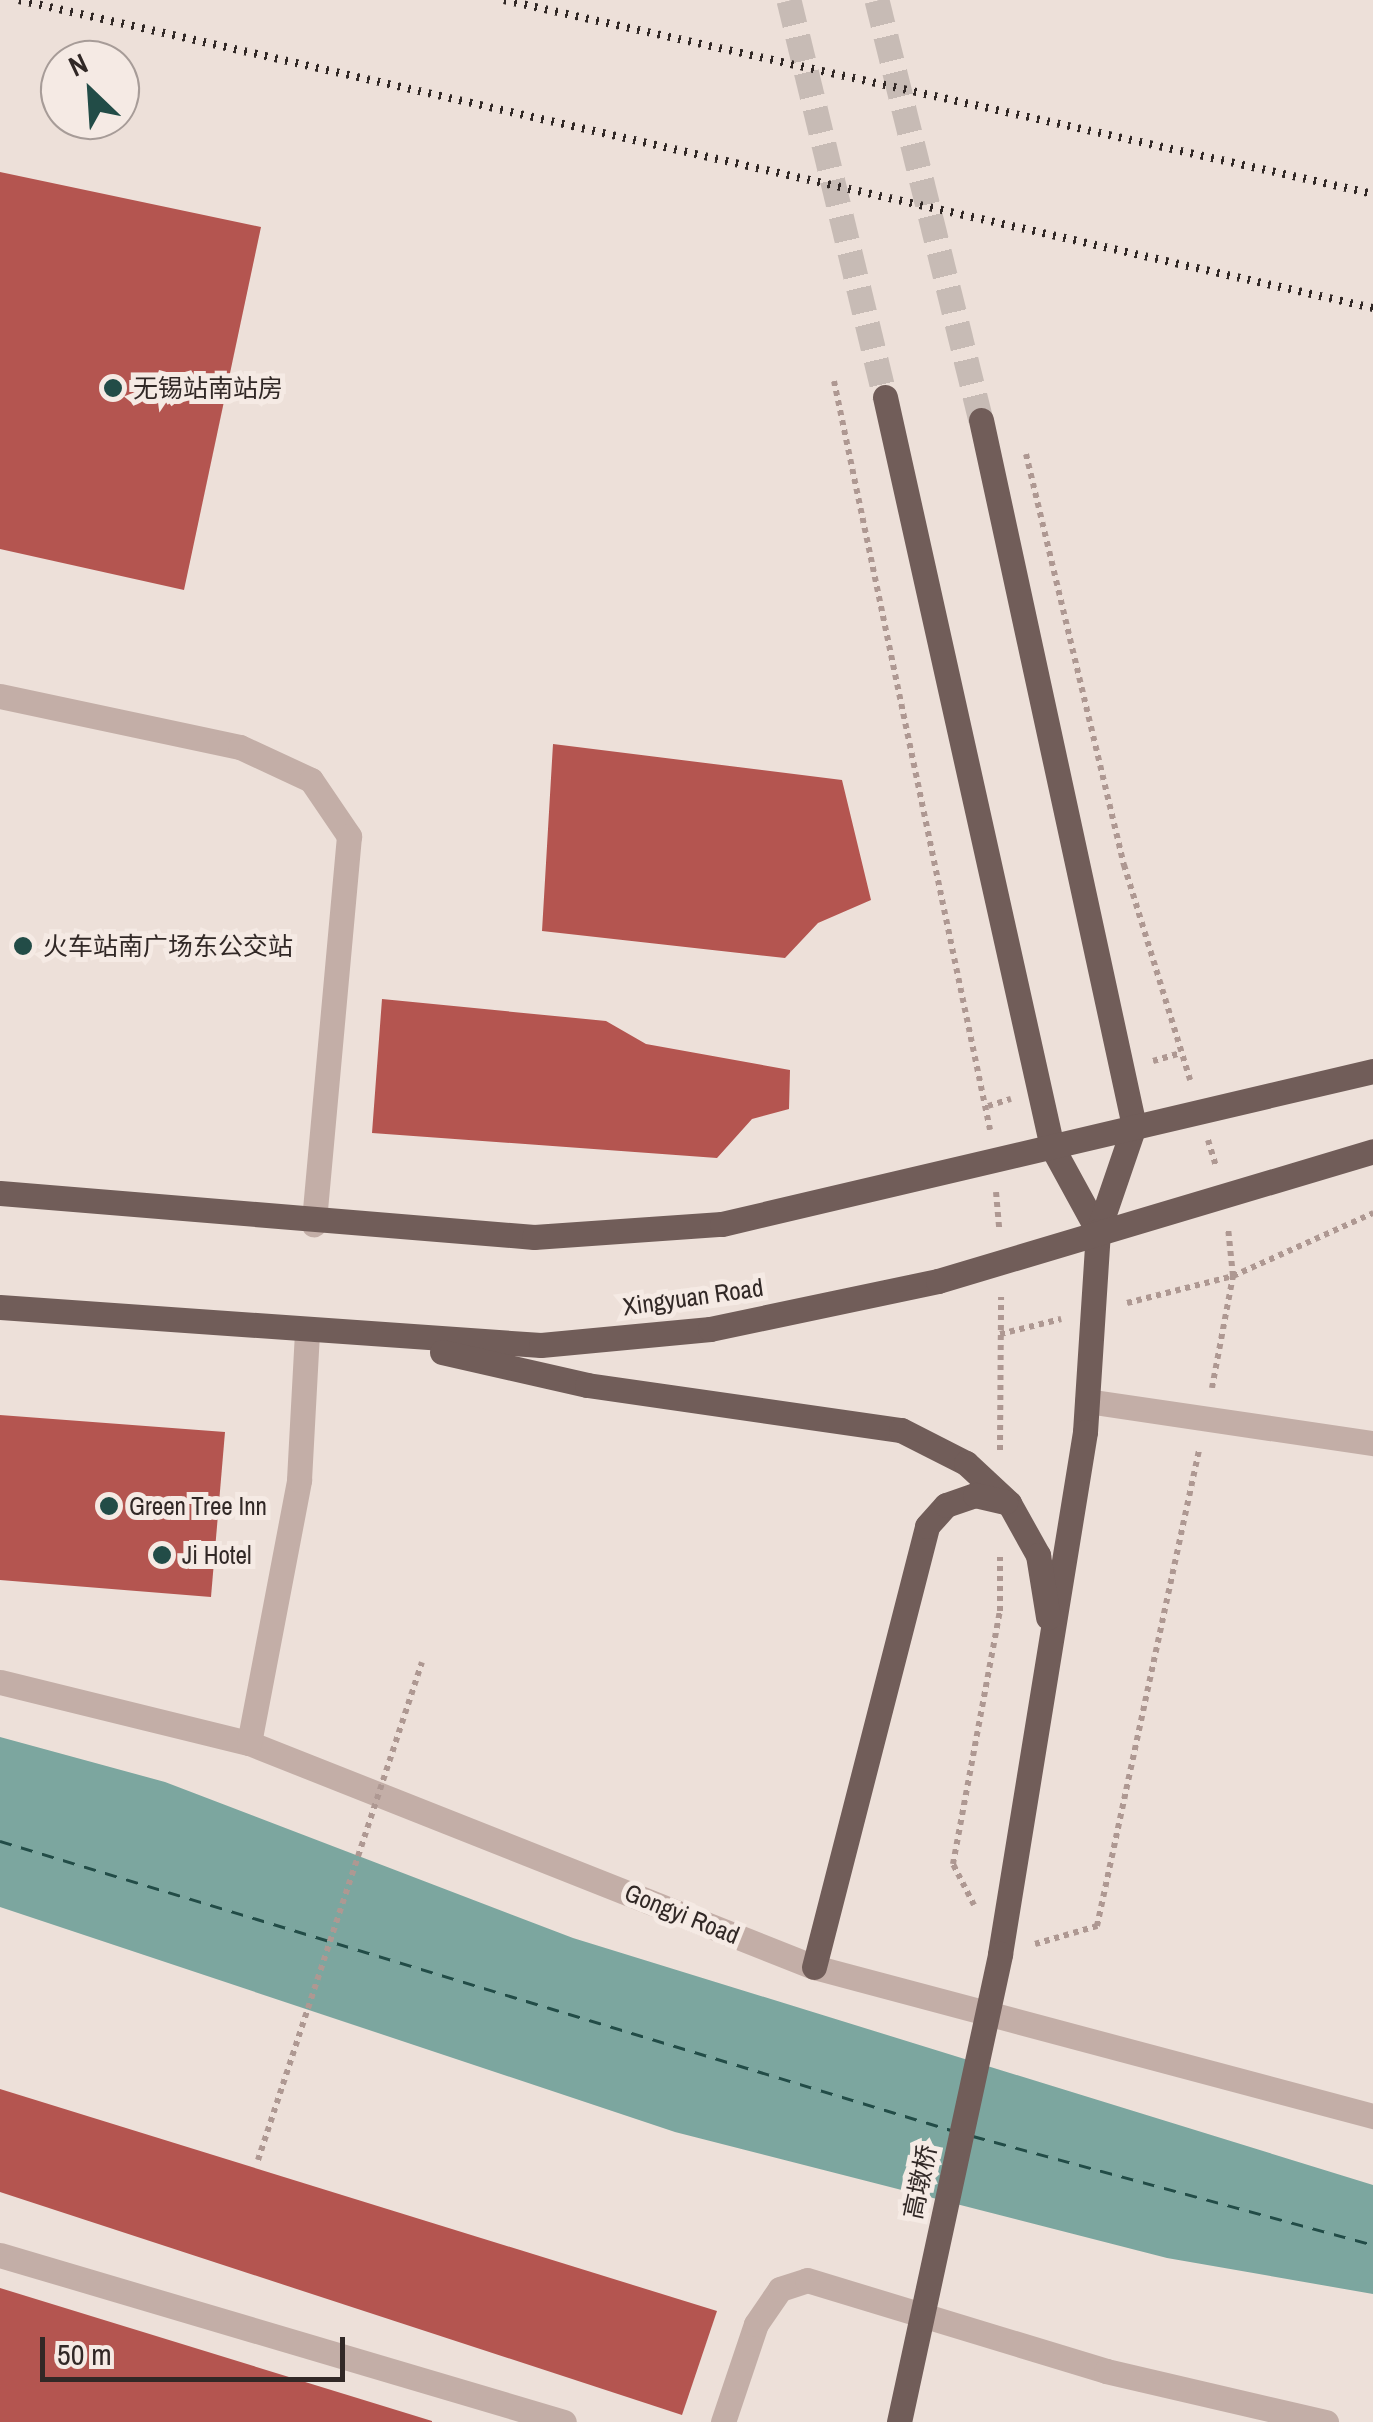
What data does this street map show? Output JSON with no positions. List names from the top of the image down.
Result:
{
  "streets": {
    "main road": ["Xingyuan Road", "高墩桥"],
    "street": ["Gongyi Road"]
  },
  "crossings": [
    ["Xingyuan Road", "高墩桥"]
  ],
  "places": [
    "无锡站南站房",
    "火车站南广场东公交站",
    "Green Tree Inn",
    "Ji Hotel"
  ],
  "scale_bar": "50 m",
  "north": "top left"
}
